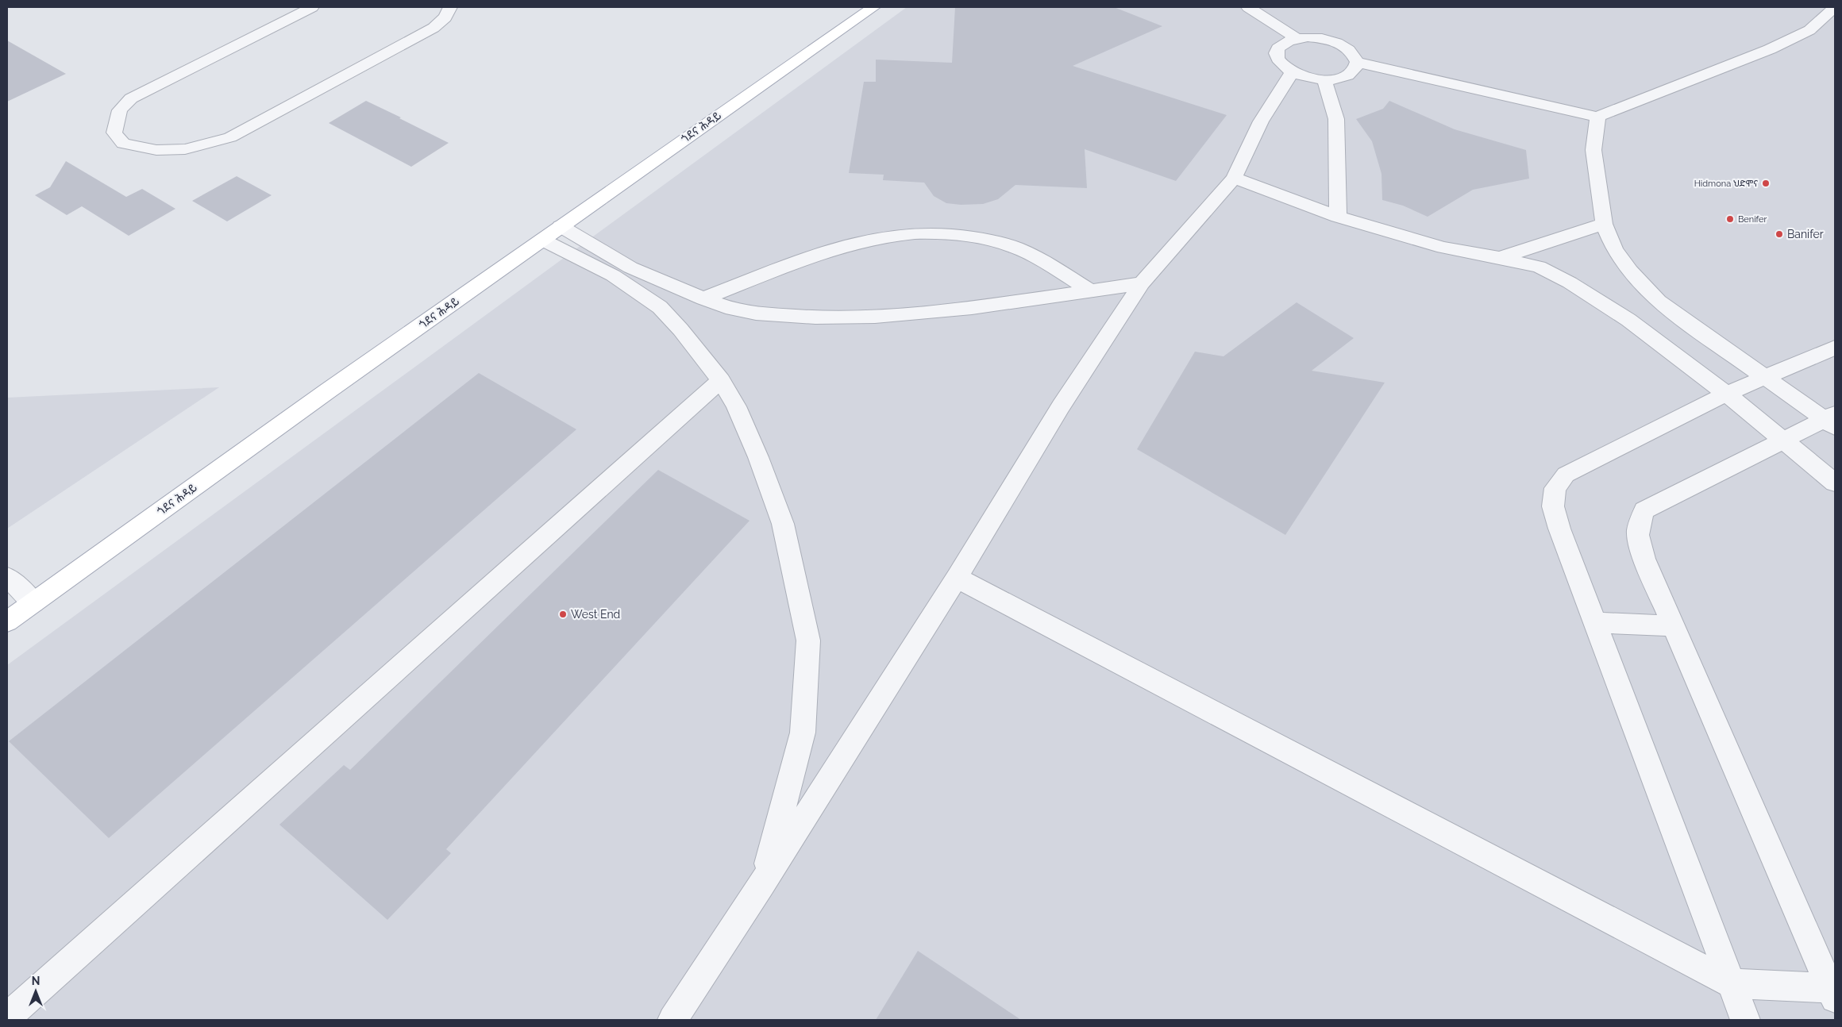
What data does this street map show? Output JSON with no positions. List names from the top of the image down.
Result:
{
  "streets": {
    "main road": ["ጎደና ሕዳይ"]
  },
  "places": [
    "Hidmona ህድሞና",
    "Benifer",
    "Banifer",
    "West End"
  ],
  "north": "top"
}
